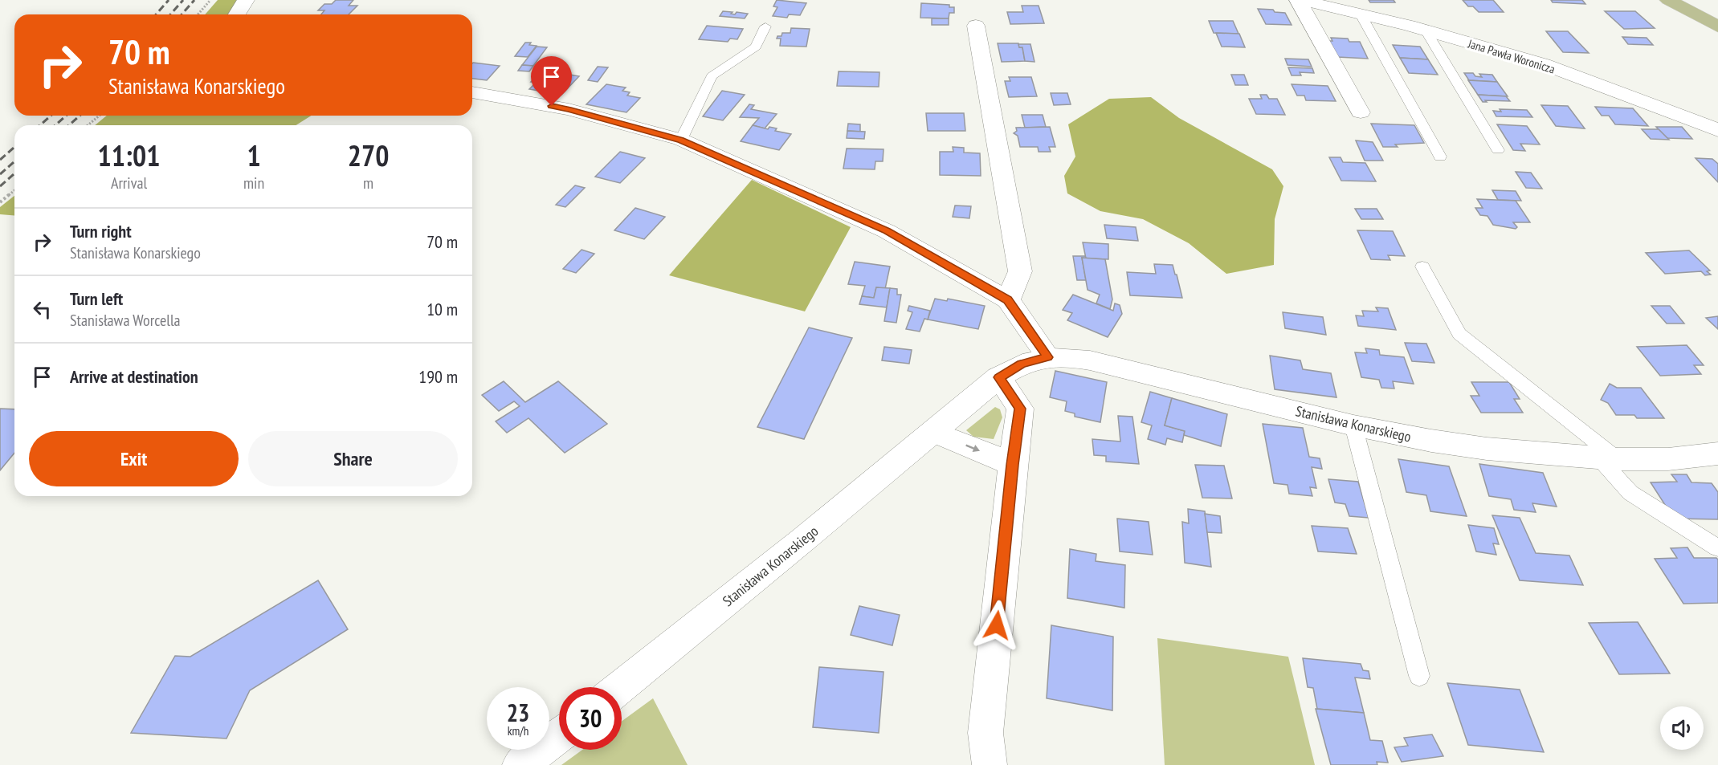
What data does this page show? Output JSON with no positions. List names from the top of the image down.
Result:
{
  "streets": {
    "street": ["Jana Pawła Woronicza", "Stanisława Konarskiego"]
  },
  "page": {
    "turn": ["70 m", "Stanisława Konarskiego"],
    "eta": [
      "11:01",
      "Arrival",
      "1",
      "min",
      "270",
      "m"
    ],
    "list": [
      {
        "name": "Turn right",
        "note": "Stanisława Konarskiego",
        "value": "70 m"
      },
      {
        "name": "Turn left",
        "note": "Stanisława Worcella",
        "value": "10 m"
      },
      {
        "name": "Arrive at destination",
        "value": "190 m"
      }
    ],
    "buttons": ["Exit", "Share"],
    "speed": "23 km/h",
    "limit": "30"
  }
}
